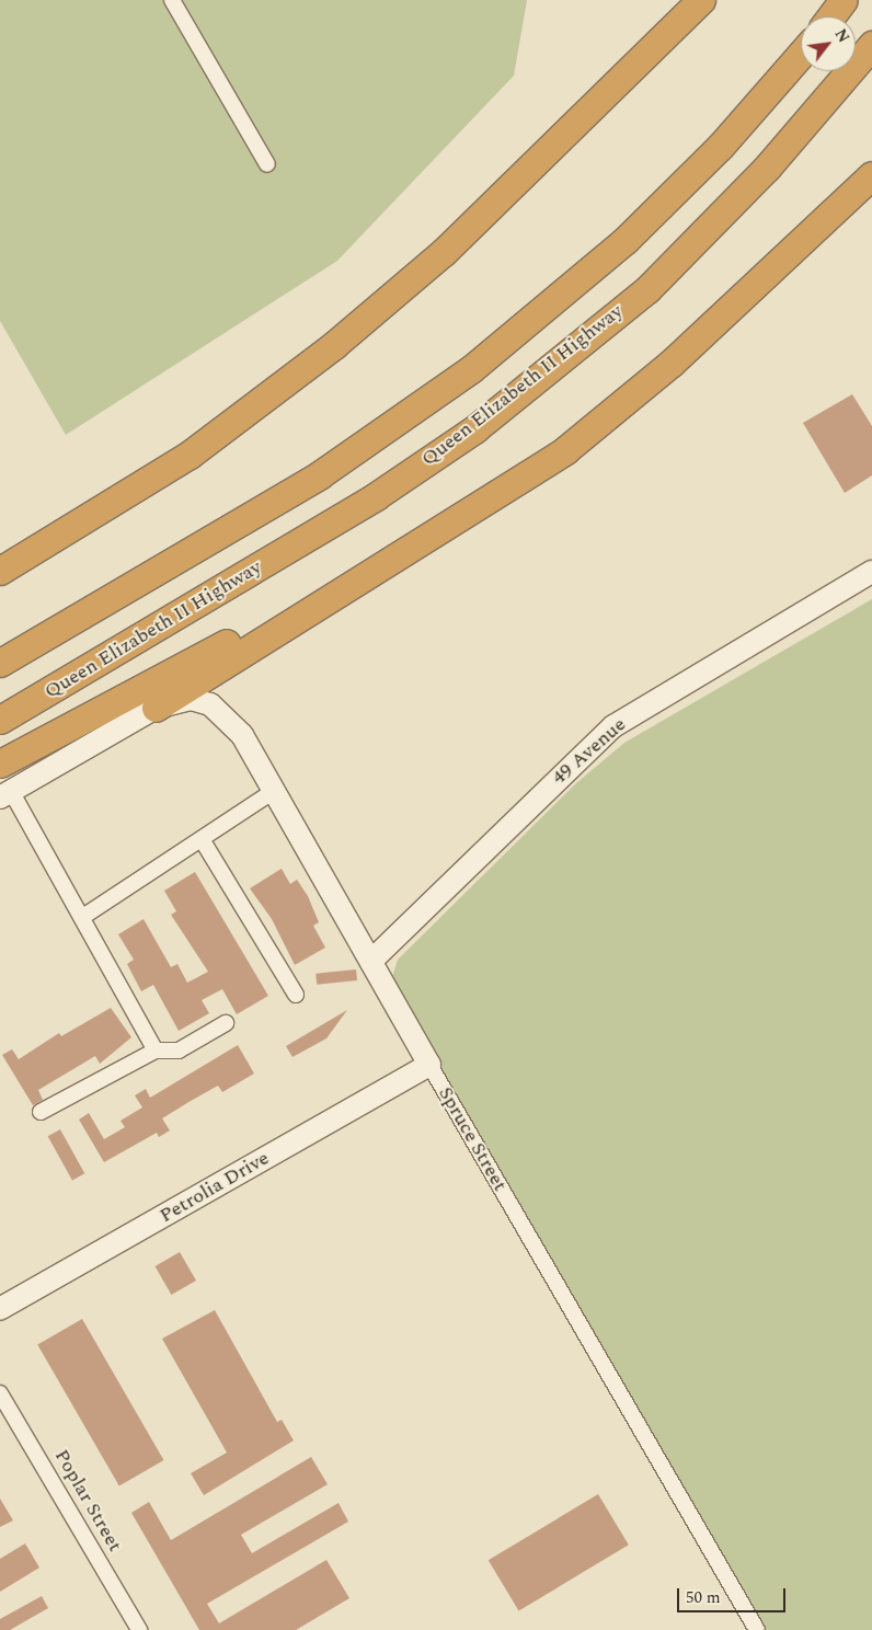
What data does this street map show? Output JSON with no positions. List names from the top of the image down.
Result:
{
  "streets": {
    "highway": ["Queen Elizabeth II Highway"],
    "street": [
      "49 Avenue",
      "Spruce Street",
      "Petrolia Drive",
      "Poplar Street"
    ]
  },
  "crossings": [
    ["49 Avenue", "Spruce Street"],
    ["Spruce Street", "Petrolia Drive"]
  ],
  "scale_bar": "50 m",
  "north": "top right"
}
